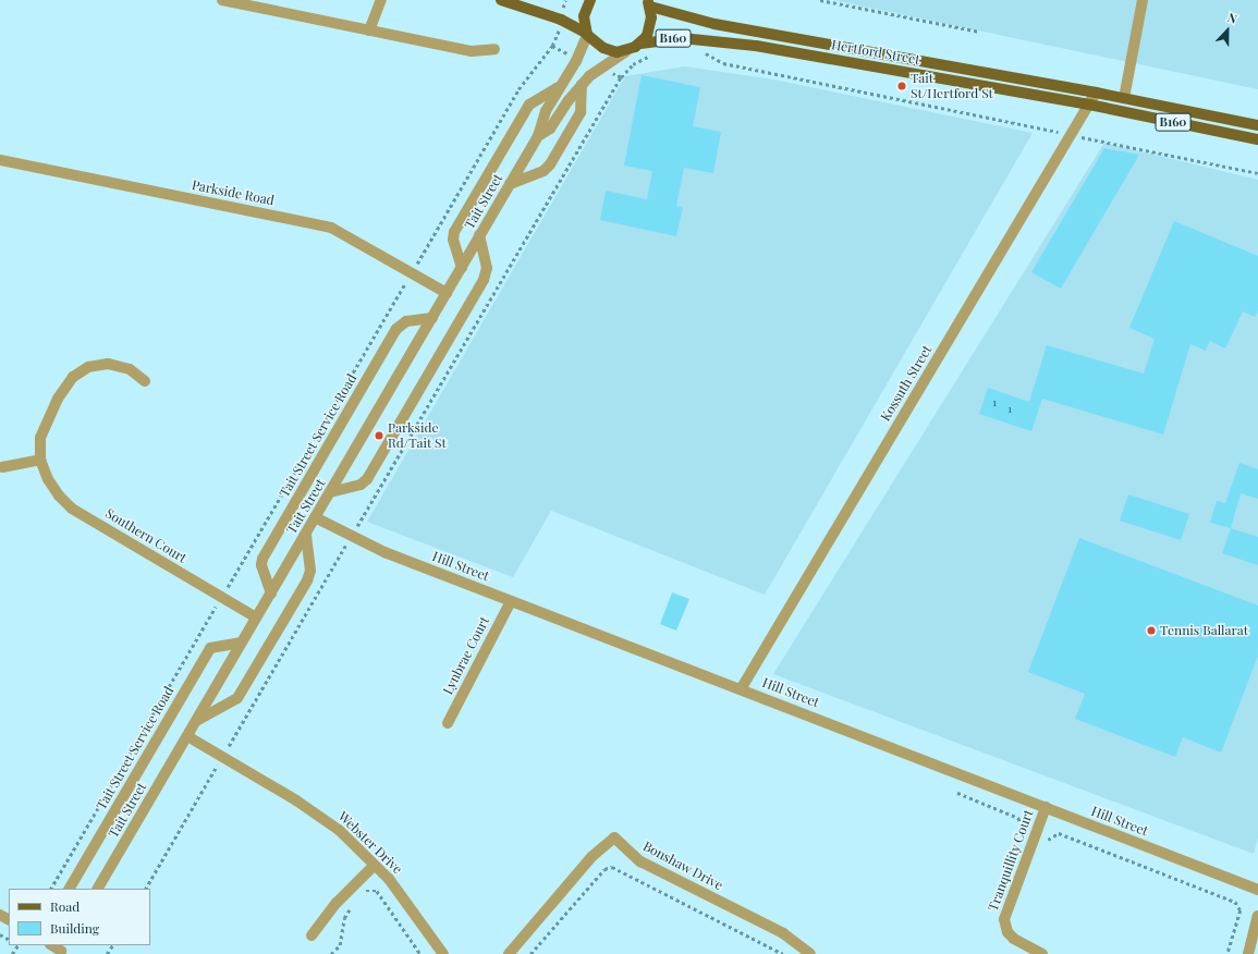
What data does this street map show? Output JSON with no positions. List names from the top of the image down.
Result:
{
  "streets": {
    "main road": ["B160", "Hertford Street"],
    "street": [
      "Parkside Road",
      "Tait Street",
      "Kossuth Street",
      "Tait Street Service Road",
      "Southern Court",
      "Hill Street",
      "Lynbrae Court",
      "Webster Drive",
      "Tranquillity Court",
      "Bonshaw Drive"
    ]
  },
  "crossings": [
    ["B160", "Hertford Street"],
    ["B160", "Tait Street"],
    ["Hertford Street", "Kossuth Street"],
    ["Parkside Road", "Tait Street"],
    ["Tait Street", "Tait Street Service Road"],
    ["Tait Street", "Southern Court"],
    ["Tait Street", "Hill Street"],
    ["Tait Street", "Webster Drive"],
    ["Kossuth Street", "Hill Street"],
    ["Hill Street", "Lynbrae Court"],
    ["Hill Street", "Tranquillity Court"]
  ],
  "places": ["Tait St/Hertford St", "Parkside Rd/Tait St", "Tennis Ballarat"],
  "house_numbers": ["1", "1"],
  "legend": ["Road", "Building"],
  "north": "top"
}
